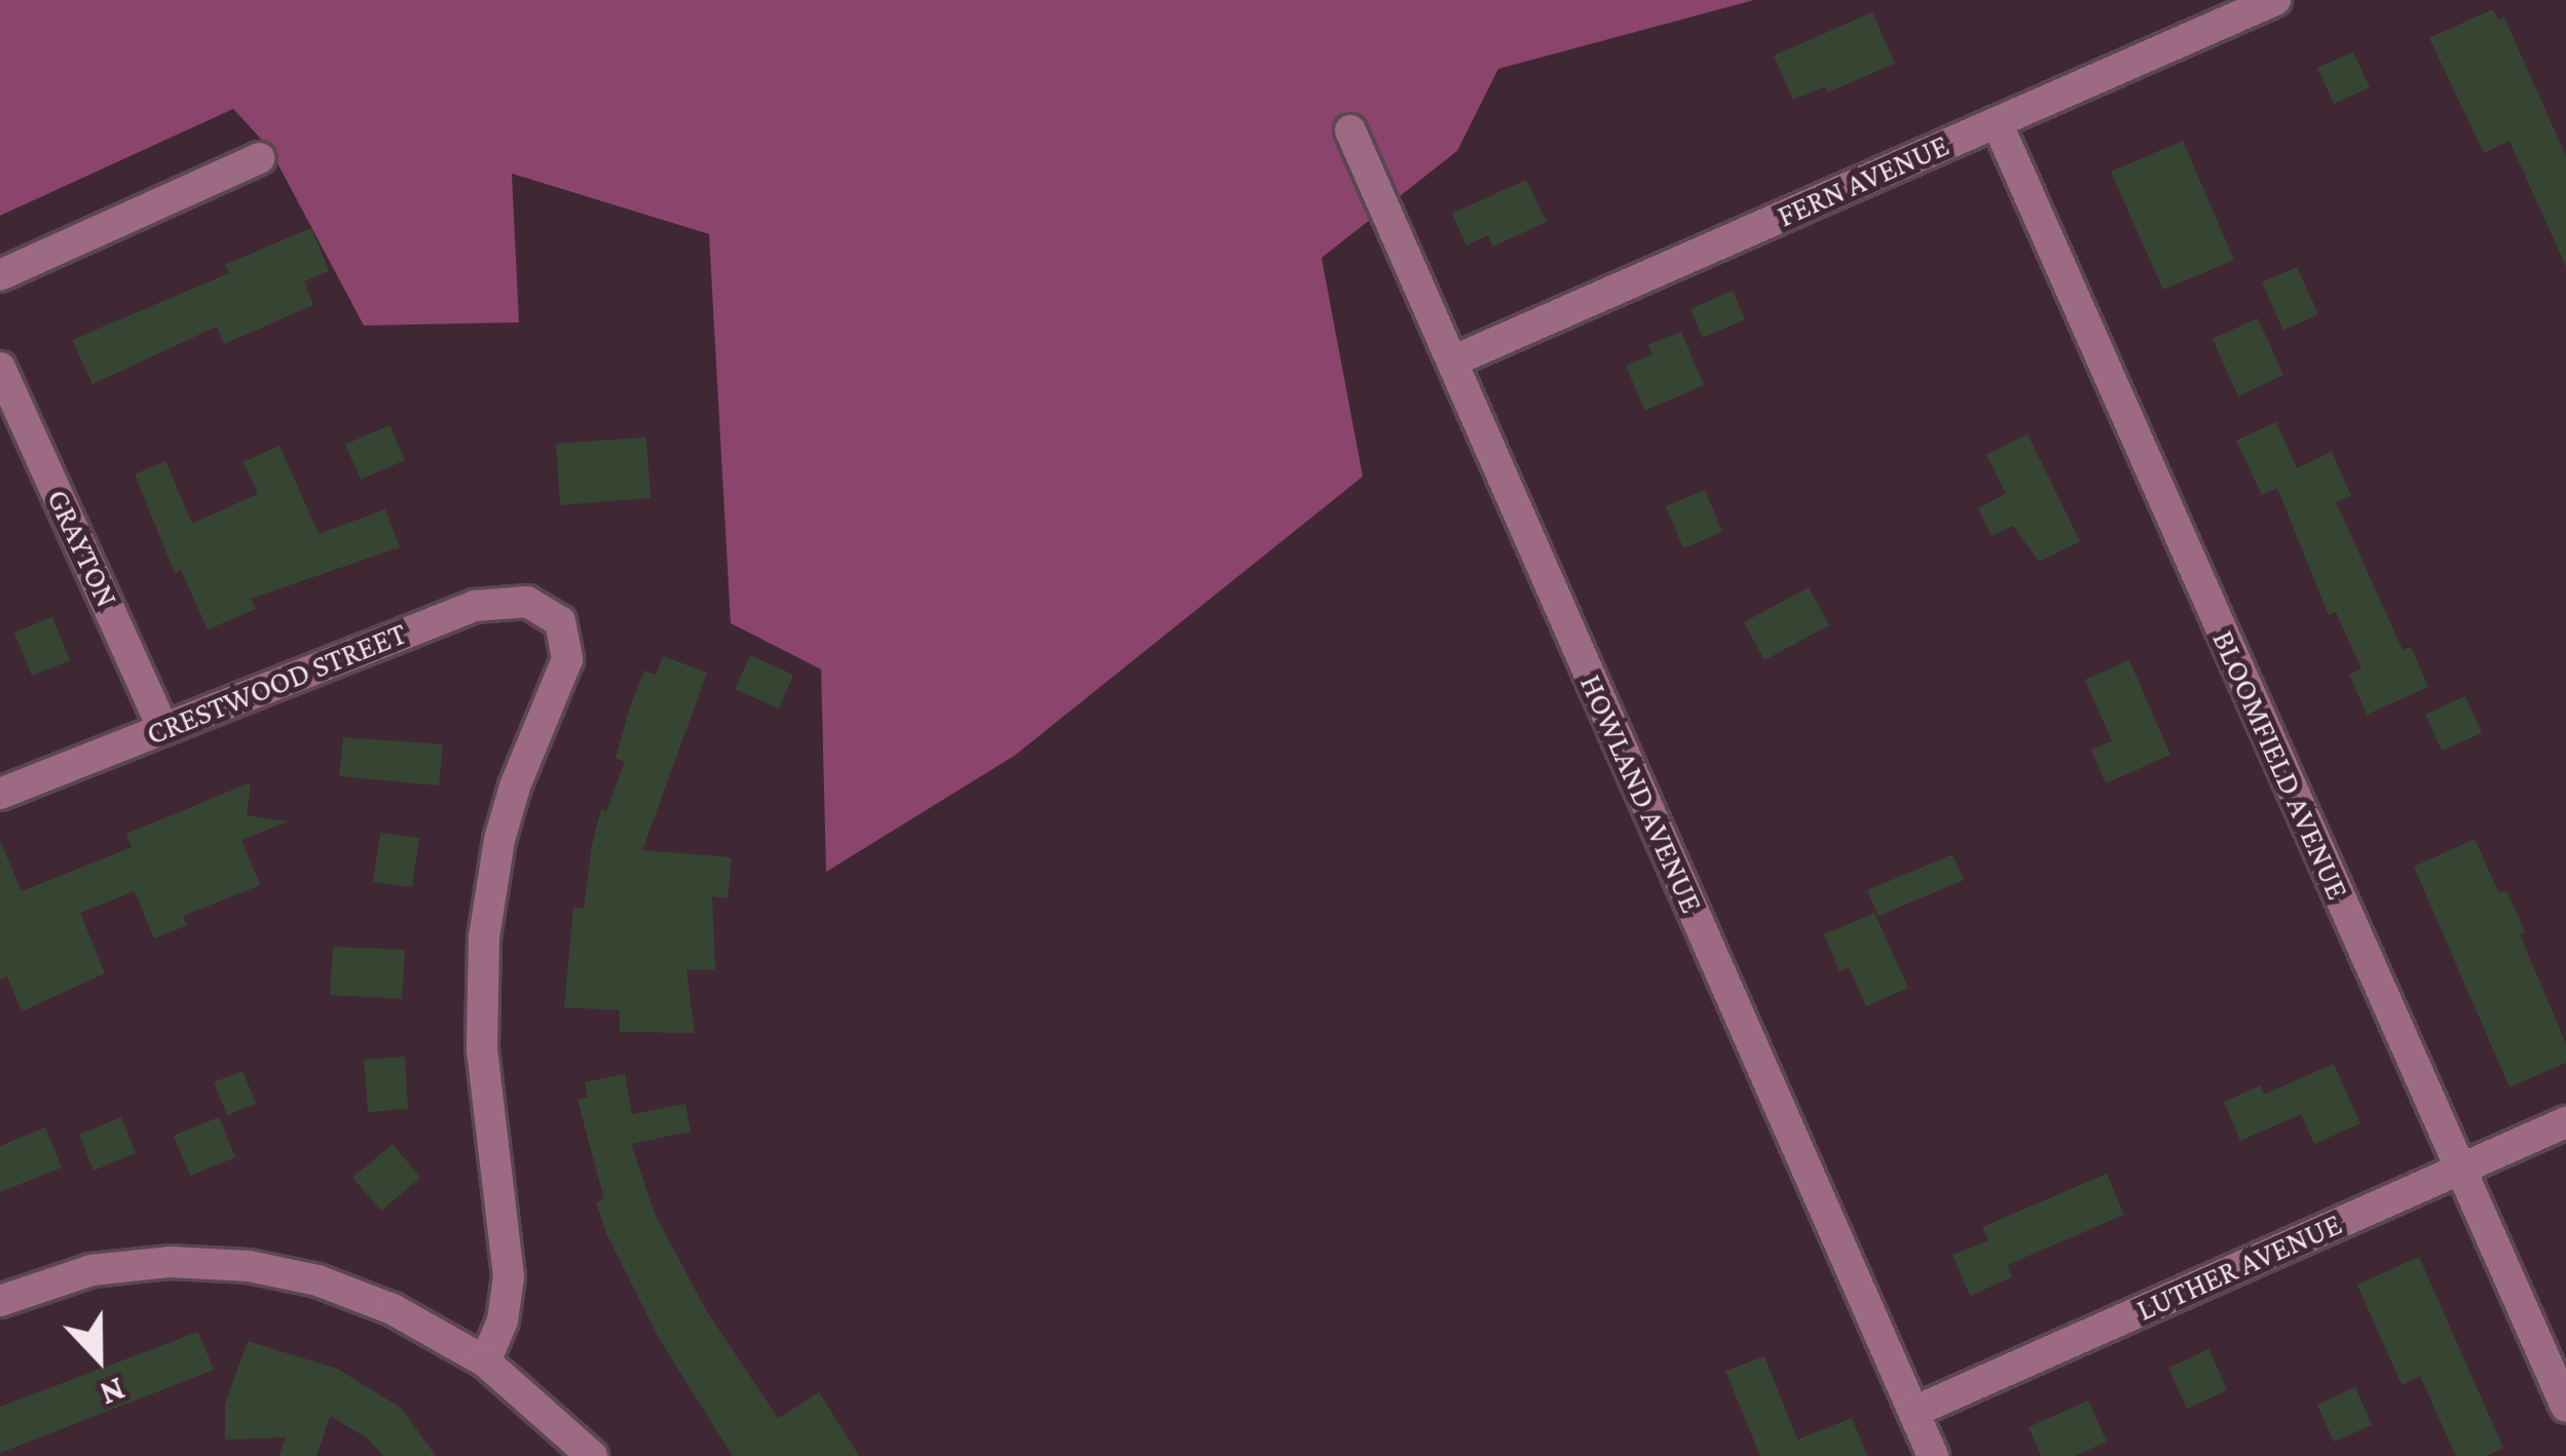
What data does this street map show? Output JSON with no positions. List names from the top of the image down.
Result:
{
  "streets": {
    "street": [
      "FERN AVENUE",
      "GRAYTON",
      "CRESTWOOD STREET",
      "BLOOMFIELD AVENUE",
      "HOWLAND AVENUE",
      "LUTHER AVENUE"
    ]
  },
  "crossings": [
    ["FERN AVENUE", "BLOOMFIELD AVENUE"],
    ["FERN AVENUE", "HOWLAND AVENUE"],
    ["GRAYTON", "CRESTWOOD STREET"],
    ["BLOOMFIELD AVENUE", "LUTHER AVENUE"],
    ["HOWLAND AVENUE", "LUTHER AVENUE"]
  ],
  "north": "bottom"
}
